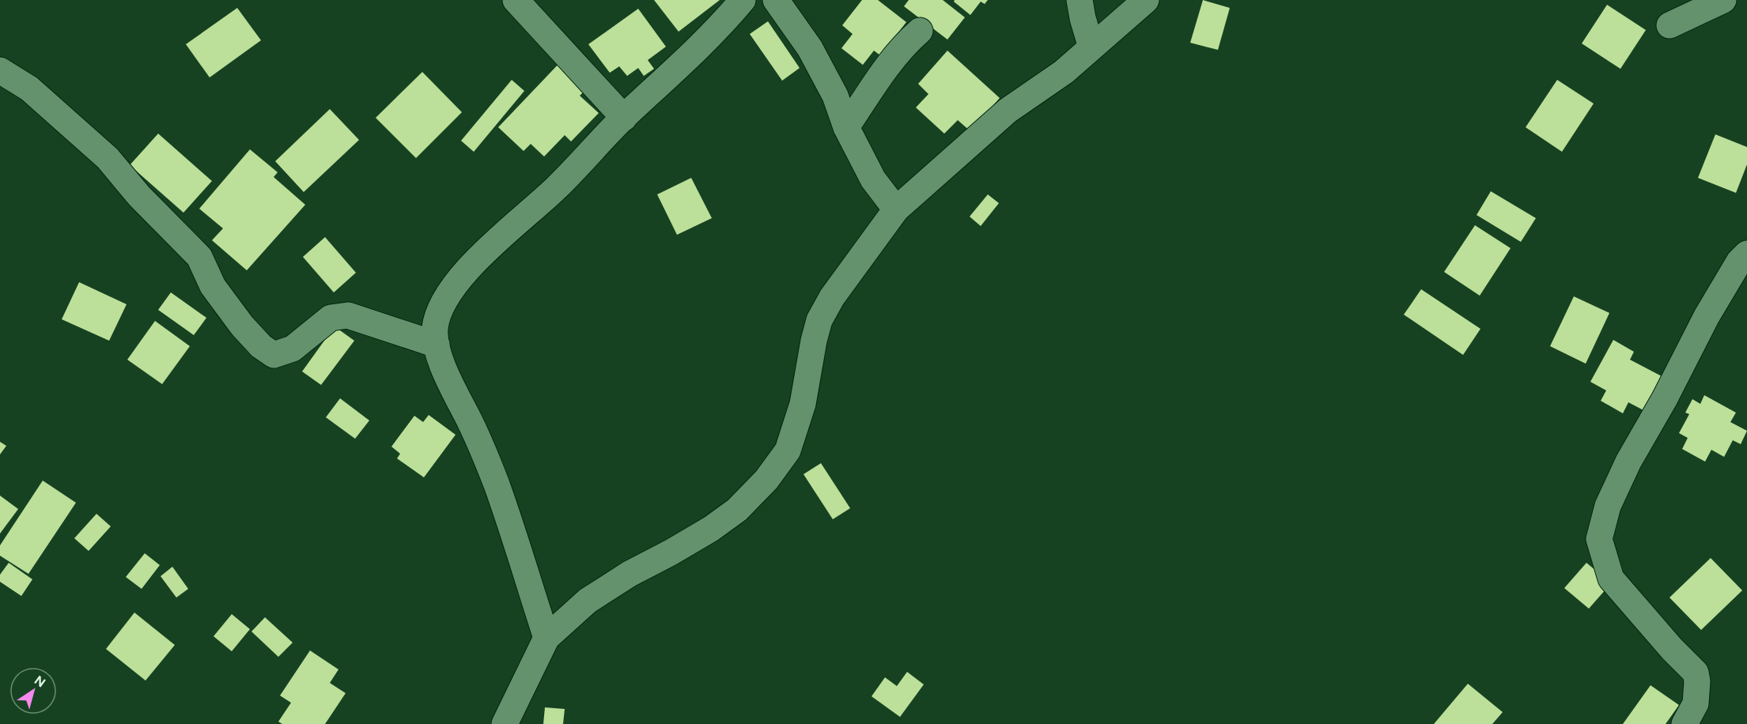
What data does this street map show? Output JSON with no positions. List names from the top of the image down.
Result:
{
  "north": "top right"
}
